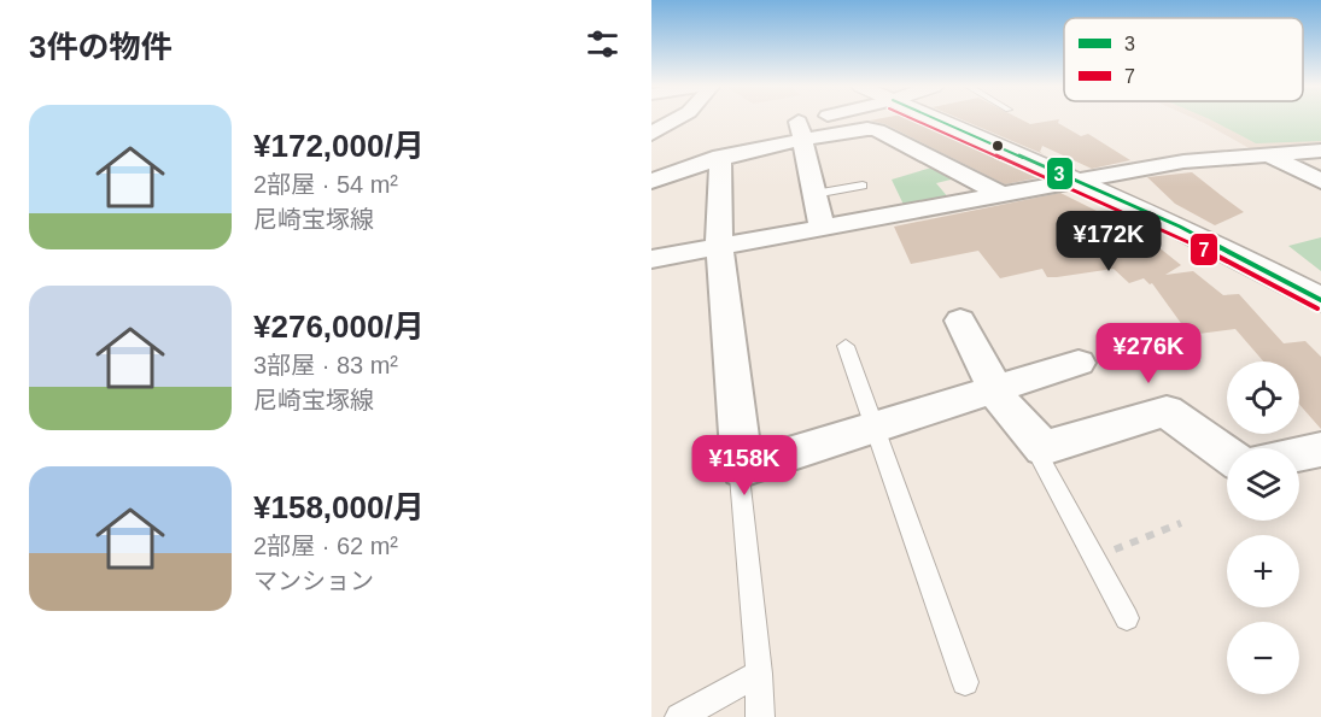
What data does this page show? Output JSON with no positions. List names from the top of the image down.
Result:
{
  "lines": ["transit line 3", "transit line 7"],
  "legend": ["3", "7"],
  "page": {
    "heading": "3件の物件",
    "list": [
      {
        "name": "¥172,000/月",
        "note": "2部屋 · 54 m² · 尼崎宝塚線"
      },
      {
        "name": "¥276,000/月",
        "note": "3部屋 · 83 m² · 尼崎宝塚線"
      },
      {
        "name": "¥158,000/月",
        "note": "2部屋 · 62 m² · マンション"
      }
    ],
    "price": ["¥172K", "¥276K", "¥158K"],
    "map_buttons": ["+", "−"]
  }
}
